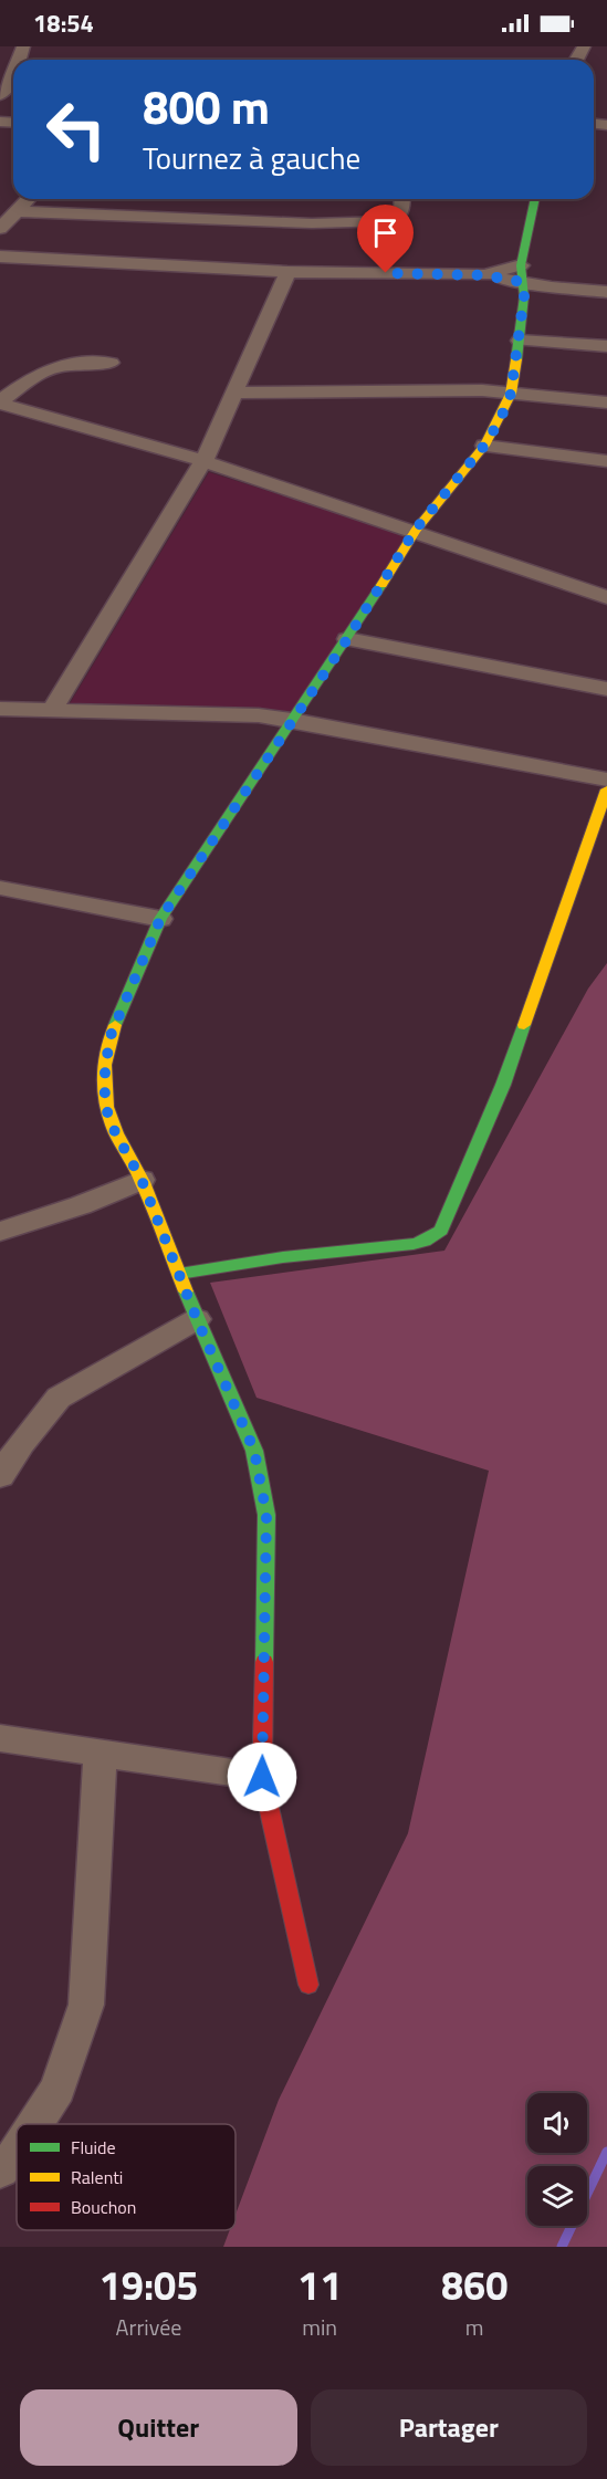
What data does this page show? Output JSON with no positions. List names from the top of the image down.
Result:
{
  "legend": ["Fluide", "Ralenti", "Bouchon"],
  "page": {
    "status": "18:54",
    "turn": ["800 m", "Tournez à gauche"],
    "eta": [
      "19:05",
      "Arrivée",
      "11",
      "min",
      "860",
      "m"
    ],
    "buttons": ["Quitter", "Partager"]
  }
}
